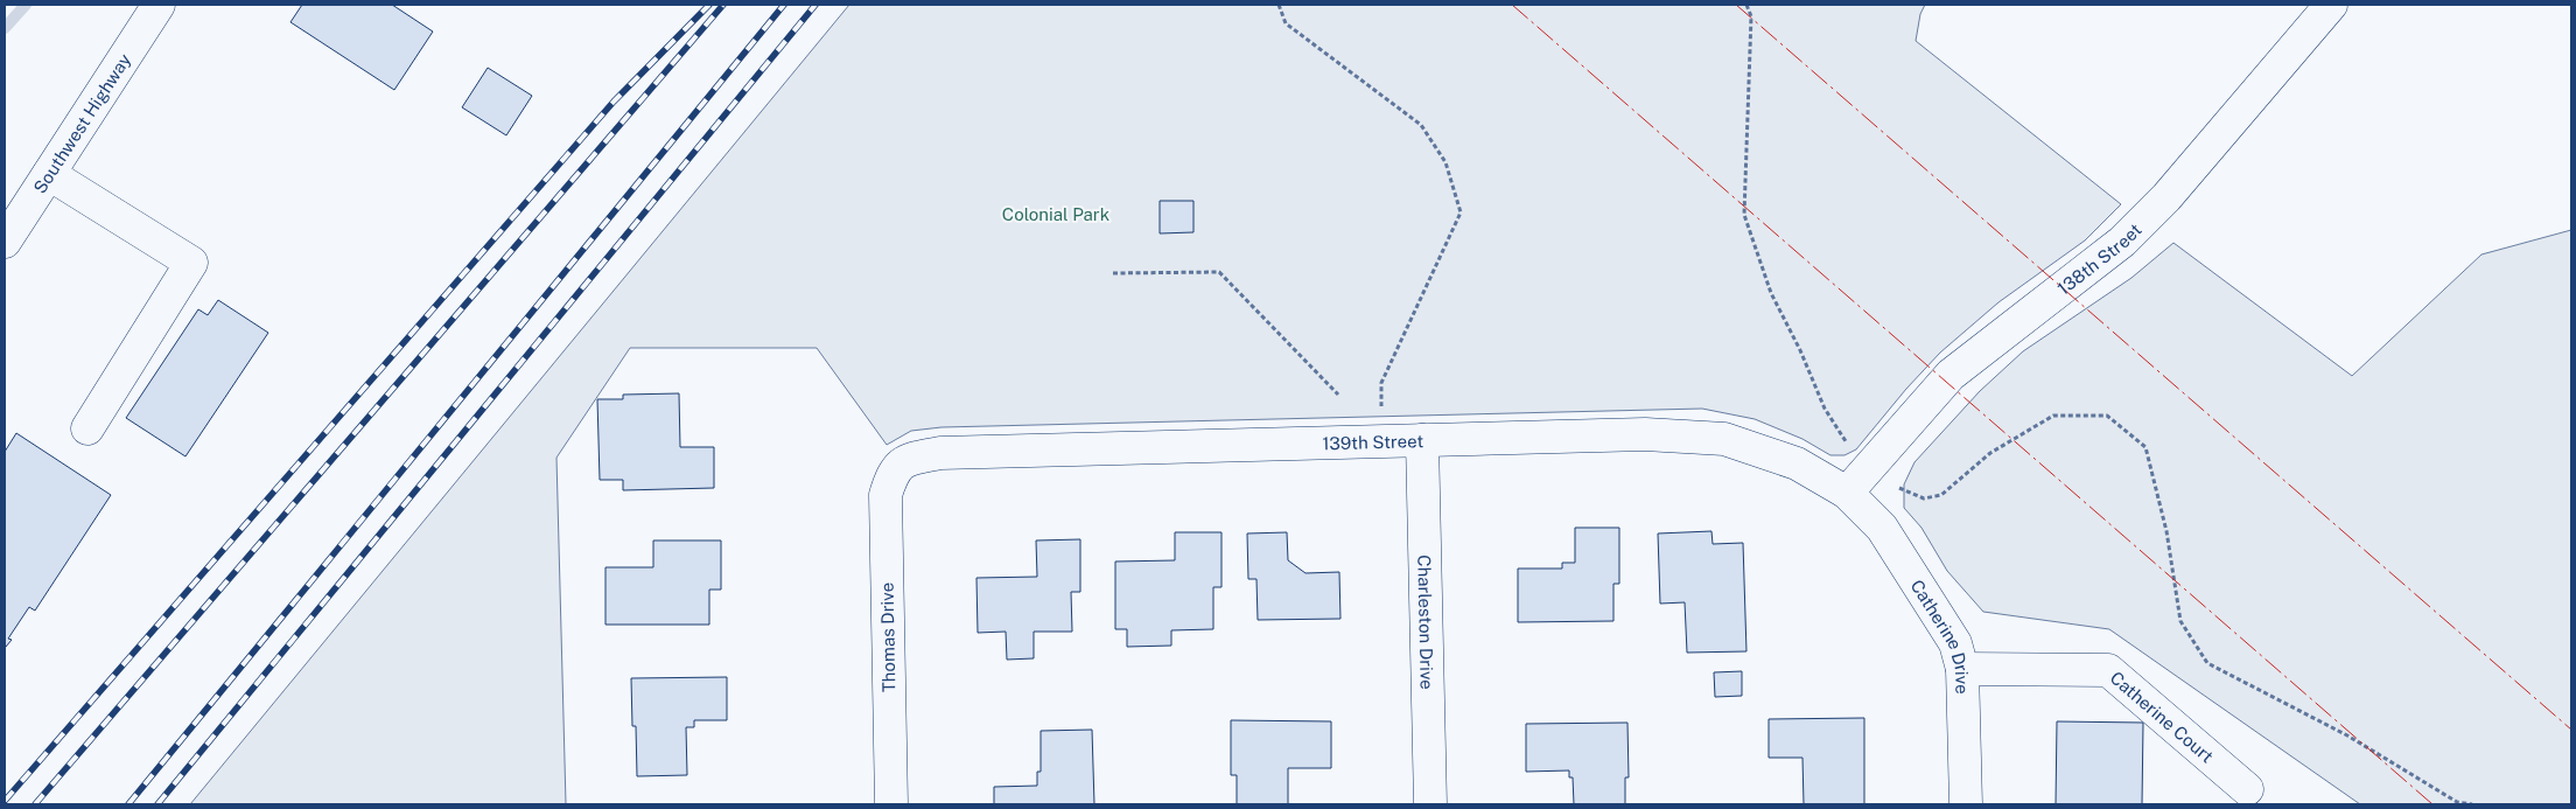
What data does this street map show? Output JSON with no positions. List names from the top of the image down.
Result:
{
  "streets": {
    "street": [
      "Southwest Highway",
      "138th Street",
      "139th Street",
      "Charleston Drive",
      "Thomas Drive",
      "Catherine Drive",
      "Catherine Court"
    ]
  },
  "crossings": [
    ["138th Street", "139th Street"],
    ["138th Street", "Catherine Drive"],
    ["139th Street", "Charleston Drive"],
    ["139th Street", "Thomas Drive"],
    ["139th Street", "Catherine Drive"],
    ["Catherine Drive", "Catherine Court"]
  ],
  "parks": ["Colonial Park"]
}
